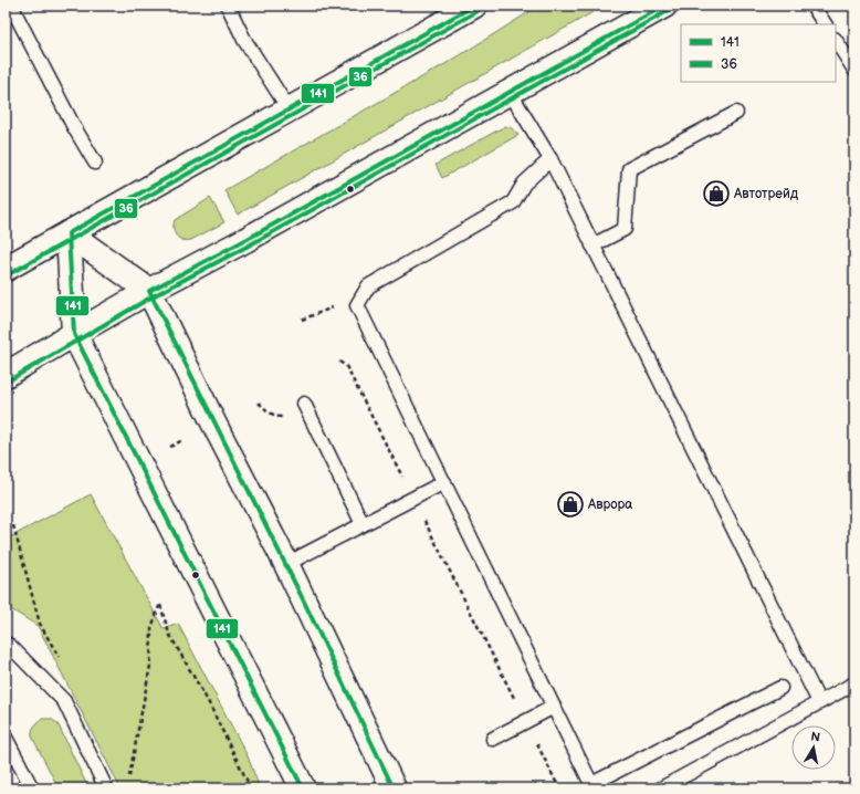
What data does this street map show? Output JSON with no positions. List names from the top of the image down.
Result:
{
  "places": {
    "shop": ["Автотрейд", "Аврора"]
  },
  "lines": ["transit line 141", "transit line 36"],
  "legend": ["141", "36"],
  "north": "top"
}
